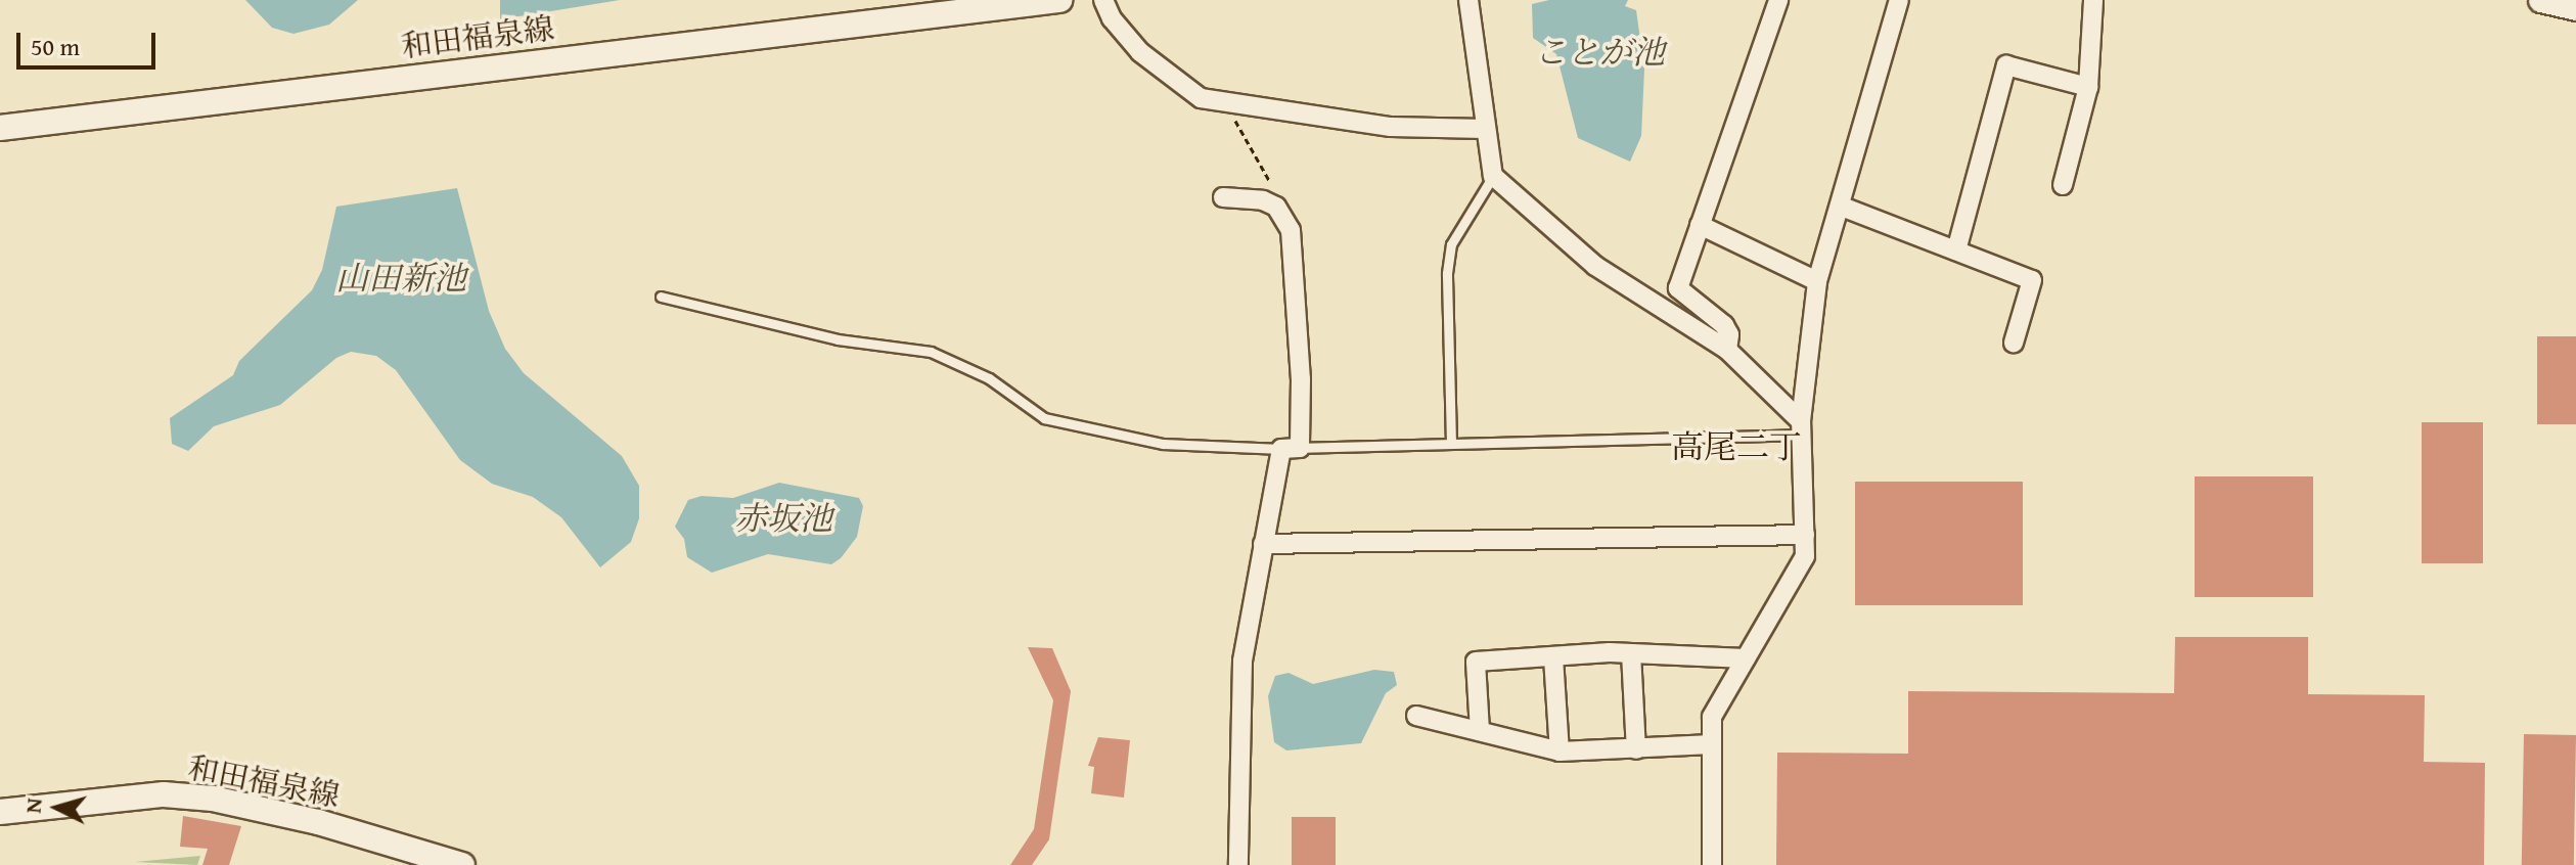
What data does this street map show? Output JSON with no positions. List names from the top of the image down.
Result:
{
  "streets": {
    "main road": ["和田福泉線"]
  },
  "districts": ["高尾二丁"],
  "water": ["ことが池", "山田新池", "赤坂池"],
  "scale_bar": "50 m",
  "north": "left"
}
